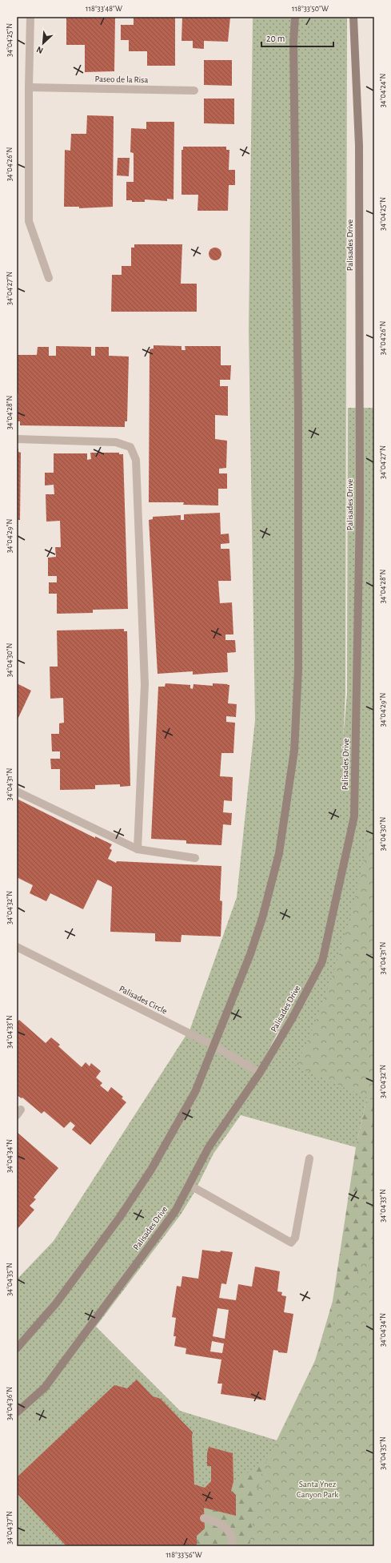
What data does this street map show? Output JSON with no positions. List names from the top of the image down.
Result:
{
  "streets": {
    "street": ["Paseo de la Risa", "Palisades Drive", "Palisades Circle"]
  },
  "crossings": [
    ["Palisades Drive", "Palisades Circle"]
  ],
  "parks": ["Santa Ynez Canyon Park"],
  "scale_bar": "20 m",
  "north": "bottom left",
  "coordinates": [
    "118°33'48\"W",
    "118°33'50\"W",
    "34°04'25\"N",
    "34°04'24\"N",
    "34°04'26\"N",
    "34°04'27\"N",
    "34°04'28\"N",
    "34°04'29\"N",
    "34°04'30\"N",
    "34°04'31\"N",
    "34°04'32\"N",
    "34°04'33\"N",
    "34°04'34\"N",
    "34°04'35\"N",
    "34°04'36\"N",
    "34°04'37\"N",
    "118°33'56\"W"
  ]
}
